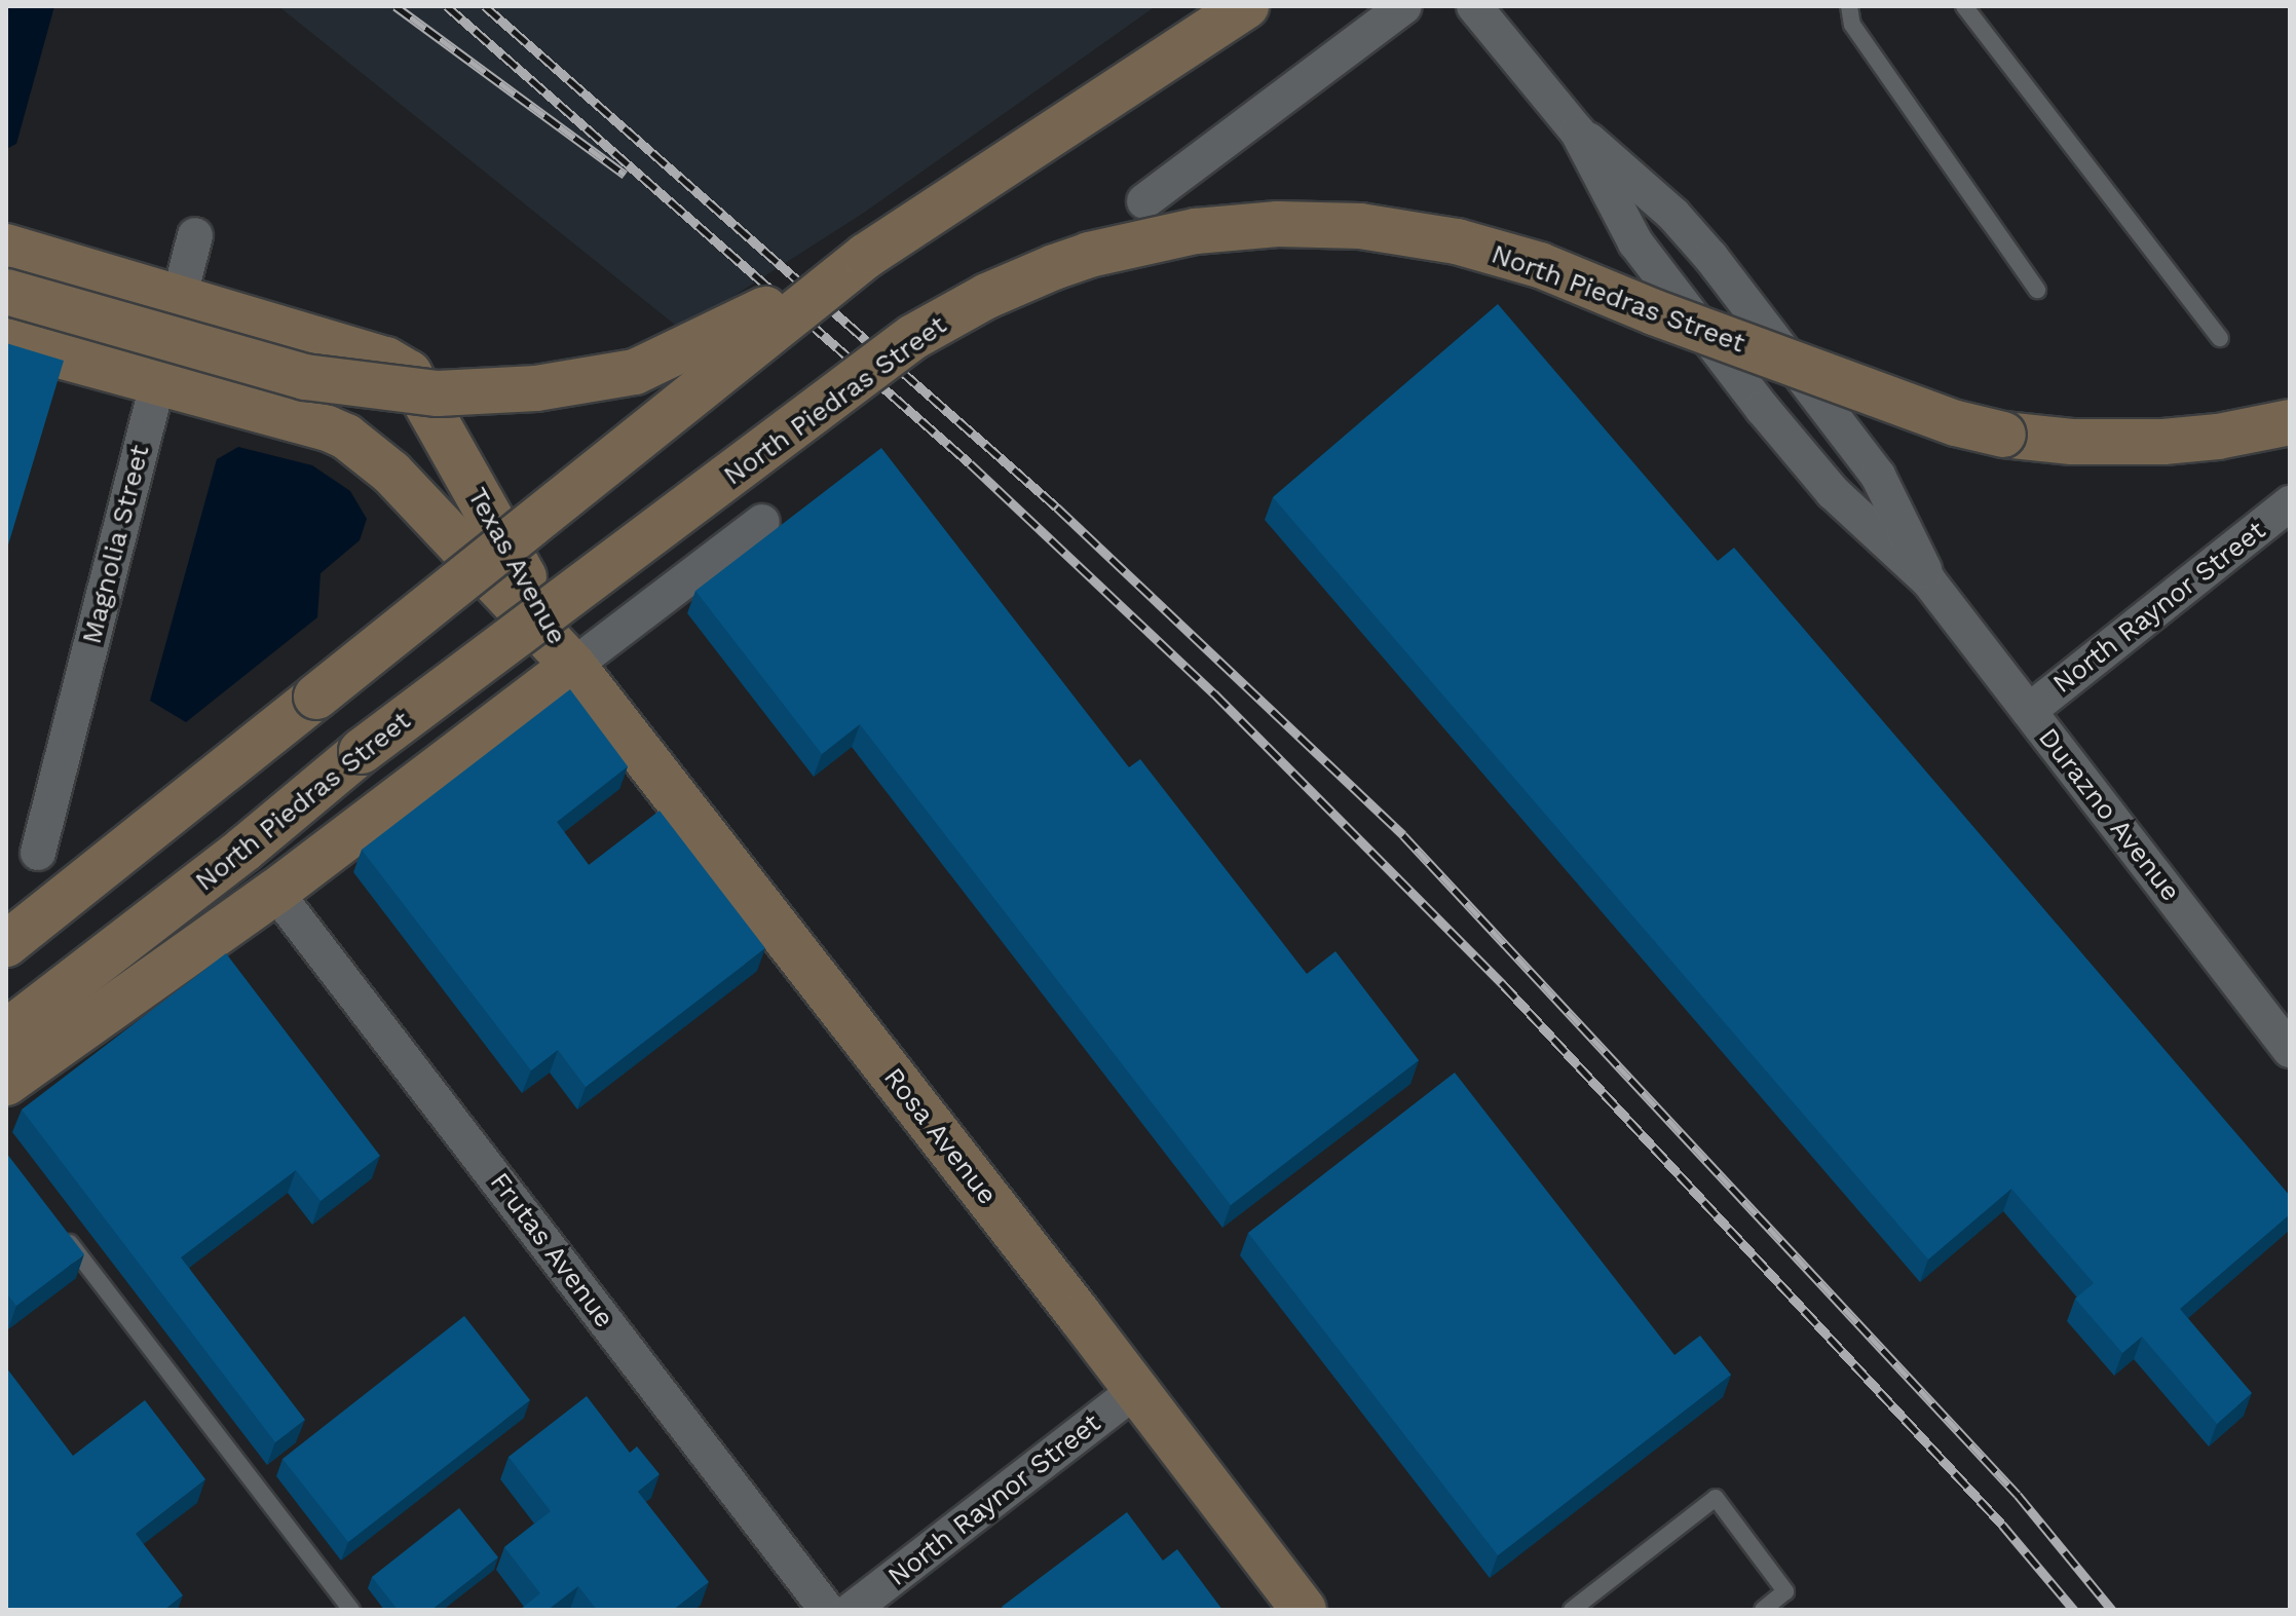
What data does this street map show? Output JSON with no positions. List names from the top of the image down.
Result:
{
  "streets": {
    "main road": ["North Piedras Street", "Texas Avenue", "Rosa Avenue"],
    "street": [
      "Magnolia Street",
      "North Raynor Street",
      "Durazno Avenue",
      "Frutas Avenue"
    ]
  },
  "crossings": [
    ["North Piedras Street", "Texas Avenue"],
    ["North Piedras Street", "Rosa Avenue"],
    ["North Piedras Street", "Frutas Avenue"],
    ["Magnolia Street", "Texas Avenue"],
    ["Texas Avenue", "Rosa Avenue"],
    ["North Raynor Street", "Durazno Avenue"],
    ["North Raynor Street", "Rosa Avenue"]
  ]
}
